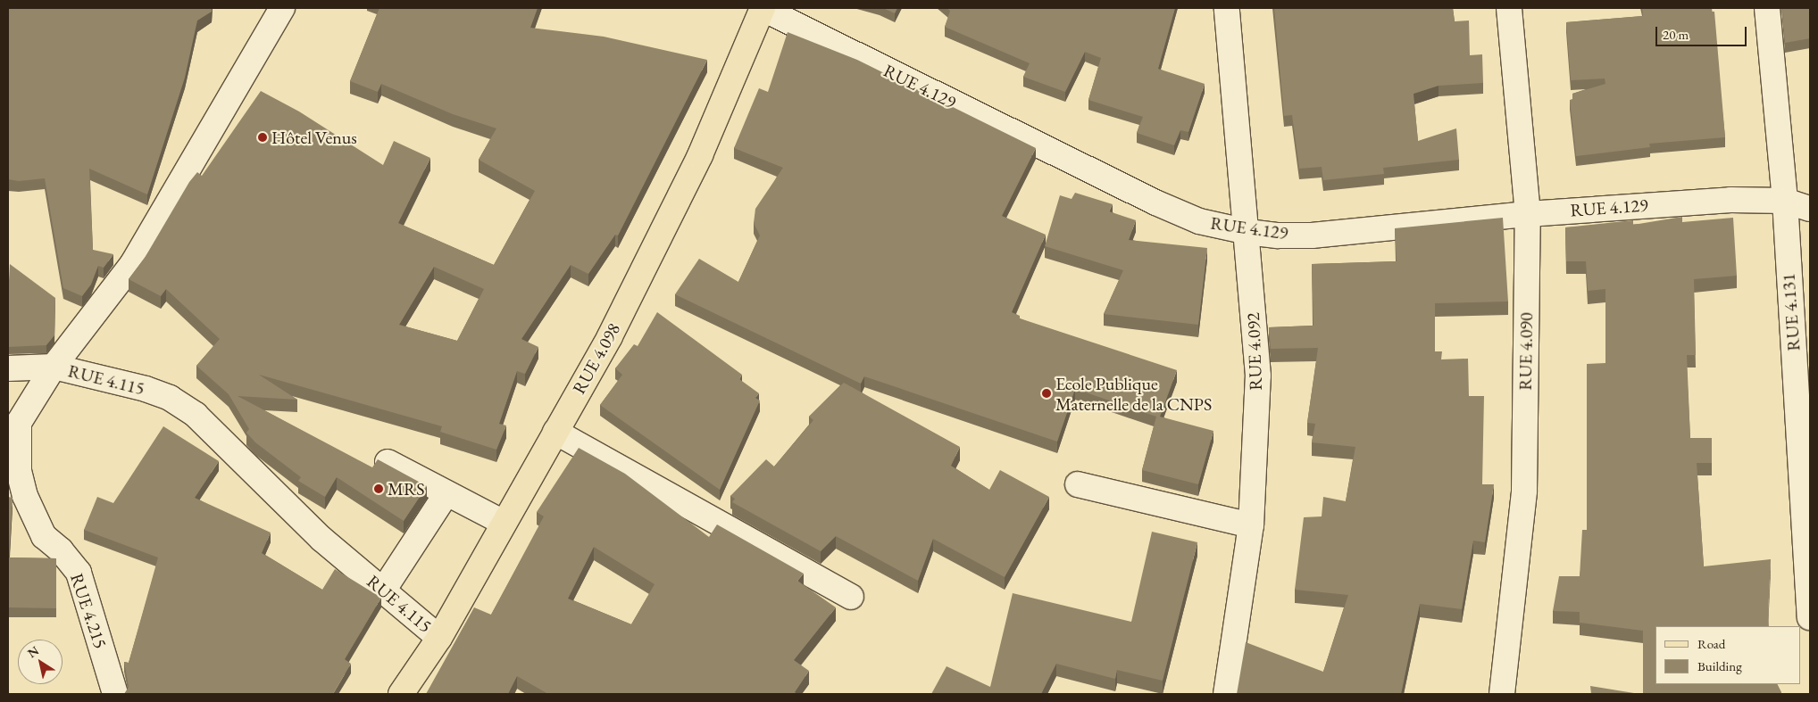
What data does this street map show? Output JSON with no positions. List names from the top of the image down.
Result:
{
  "streets": {
    "main road": ["RUE 4.098"],
    "street": [
      "RUE 4.129",
      "RUE 4.131",
      "RUE 4.092",
      "RUE 4.090",
      "RUE 4.115",
      "RUE 4.215"
    ]
  },
  "crossings": [
    ["RUE 4.129", "RUE 4.131"],
    ["RUE 4.129", "RUE 4.092"],
    ["RUE 4.129", "RUE 4.090"],
    ["RUE 4.129", "RUE 4.098"],
    ["RUE 4.098", "RUE 4.115"],
    ["RUE 4.115", "RUE 4.215"]
  ],
  "places": ["Hôtel Venus", "Ecole Publique Maternelle de la CNPS", "MRS"],
  "legend": ["Road", "Building"],
  "scale_bar": "20 m",
  "north": "top left"
}
